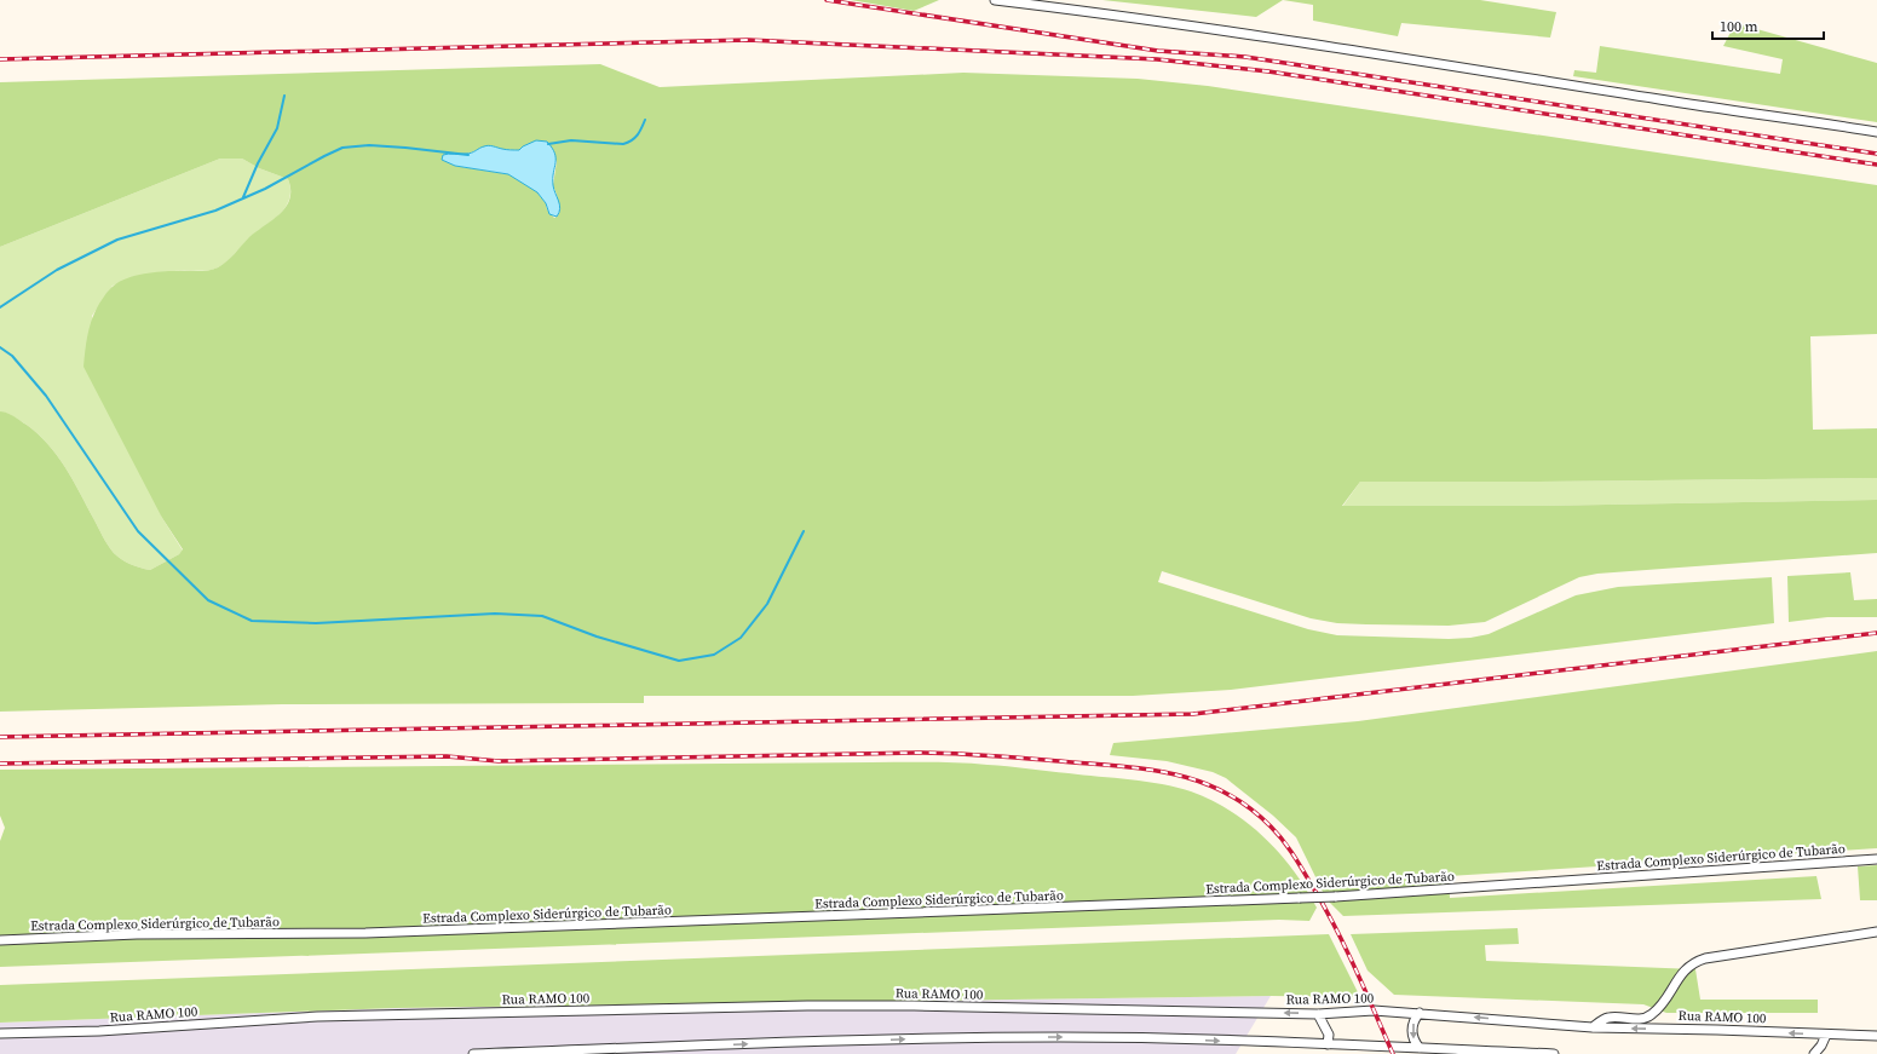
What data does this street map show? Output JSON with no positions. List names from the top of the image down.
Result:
{
  "streets": {
    "street": ["Estrada Complexo Siderúrgico de Tubarão", "Rua RAMO 100"]
  },
  "scale_bar": "100 m"
}
